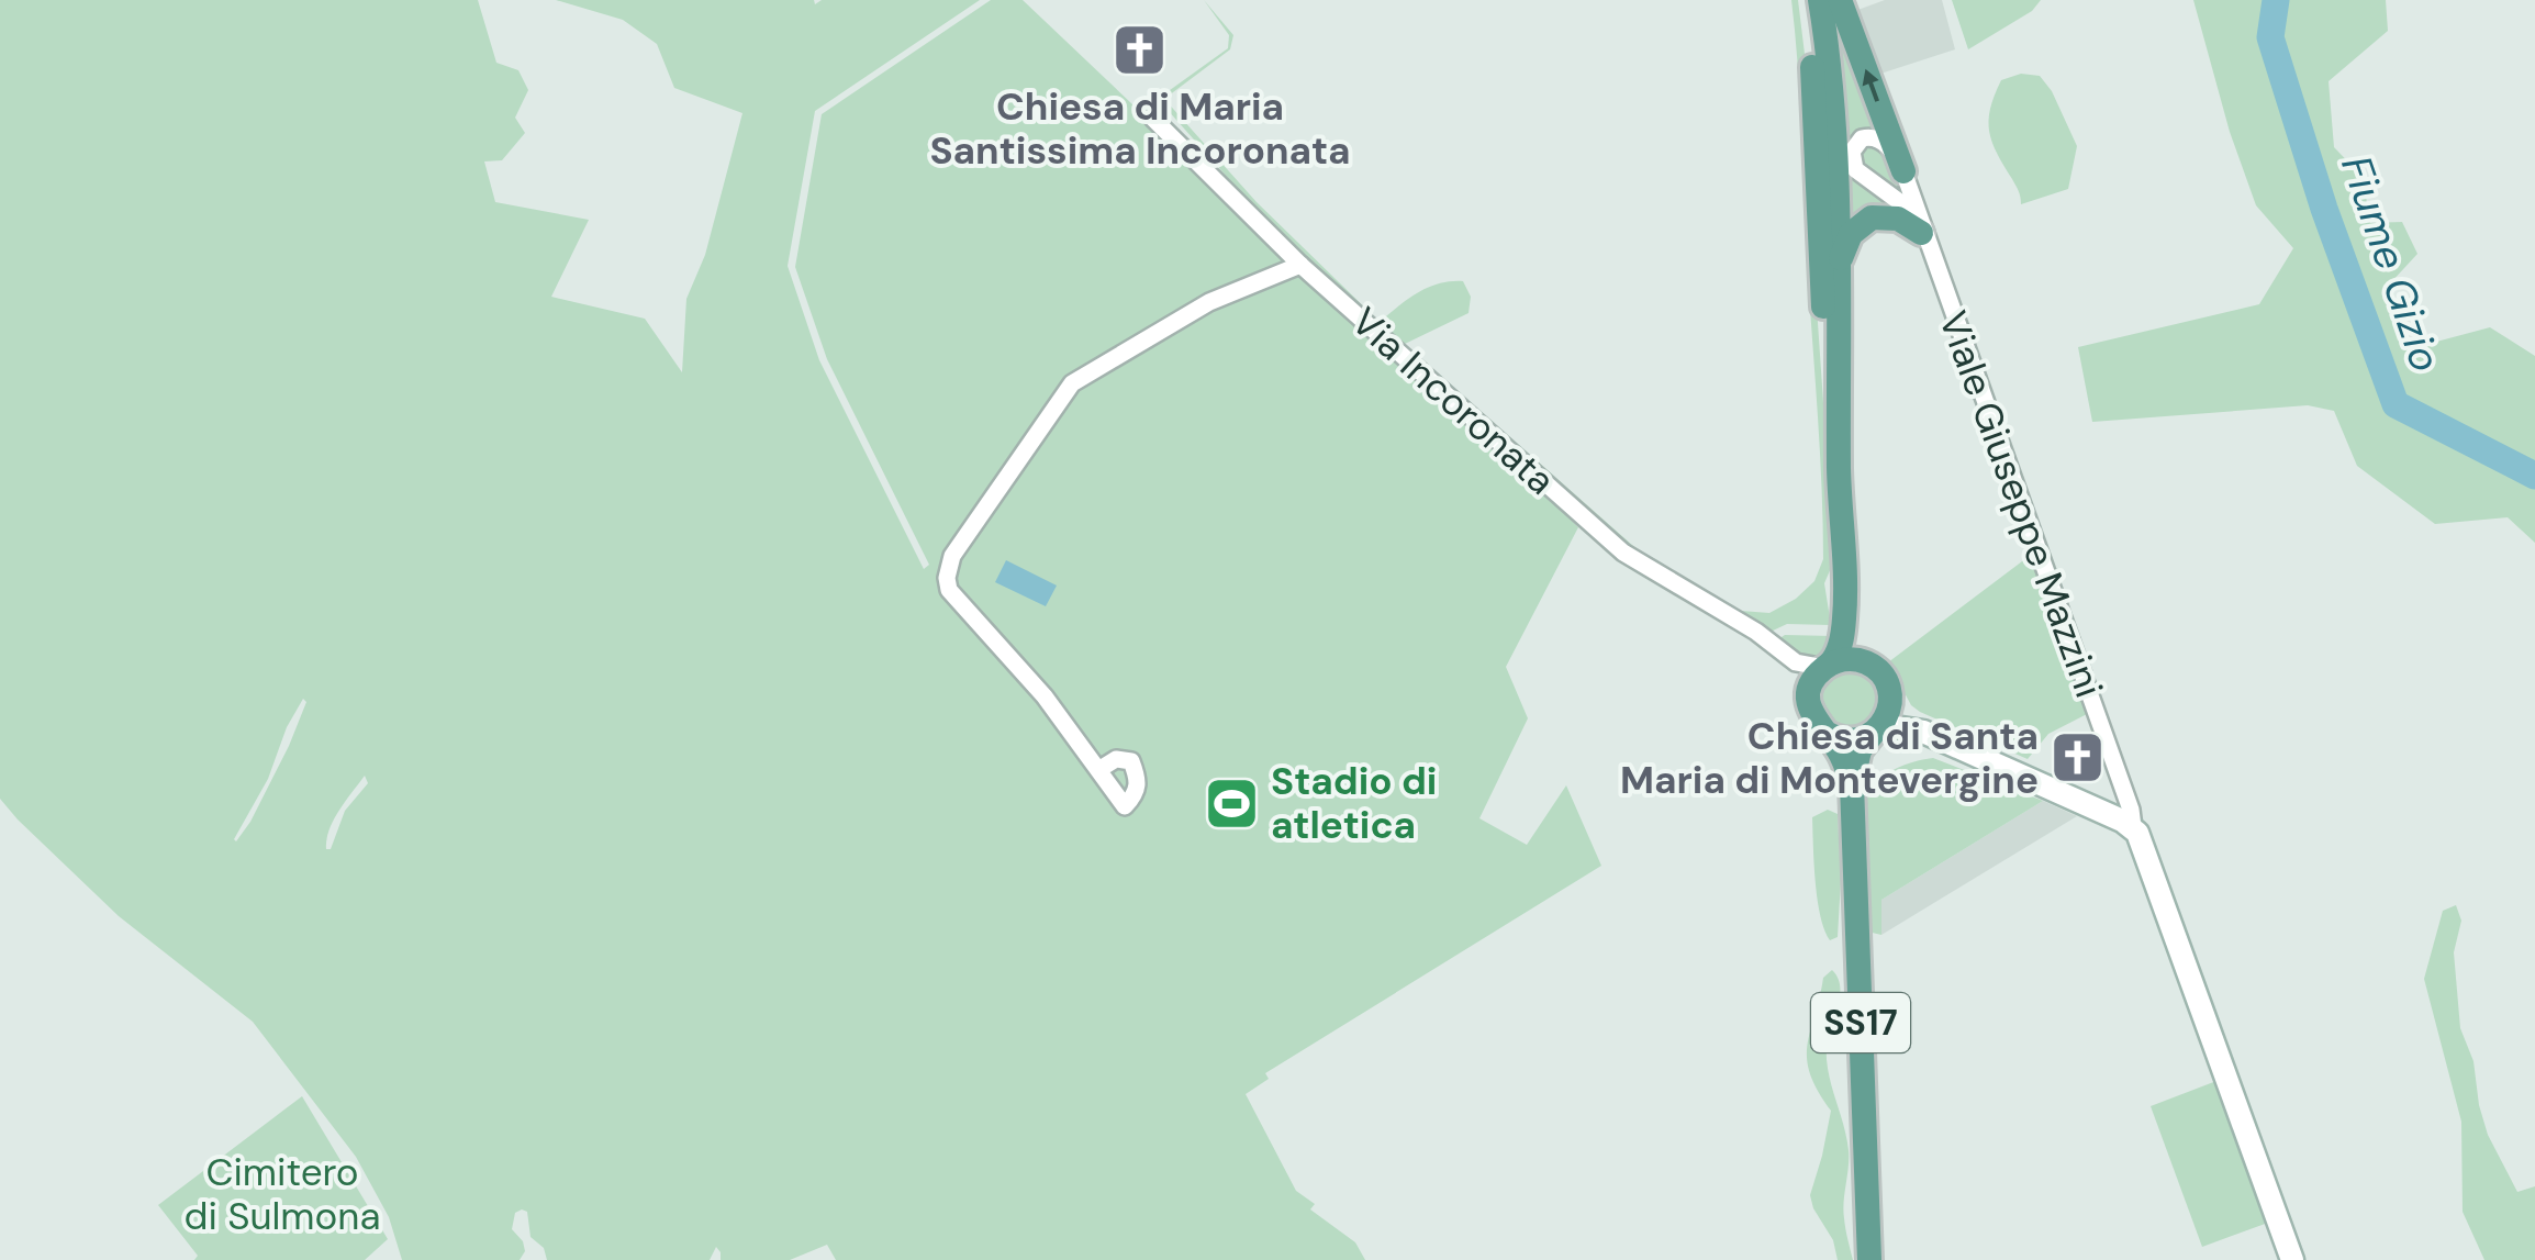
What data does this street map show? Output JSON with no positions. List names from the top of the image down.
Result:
{
  "streets": {
    "main road": ["Viale Giuseppe Mazzini", "SS17"],
    "street": ["Via Incoronata"]
  },
  "crossings": [
    ["Via Incoronata", "SS17"]
  ],
  "water": ["Fiume Gizio"],
  "parks": ["Cimitero di Sulmona"],
  "places": {
    "church": ["Chiesa di Maria Santissima Incoronata", "Chiesa di Santa Maria di Montevergine"],
    "sports": ["Stadio di atletica"]
  }
}
